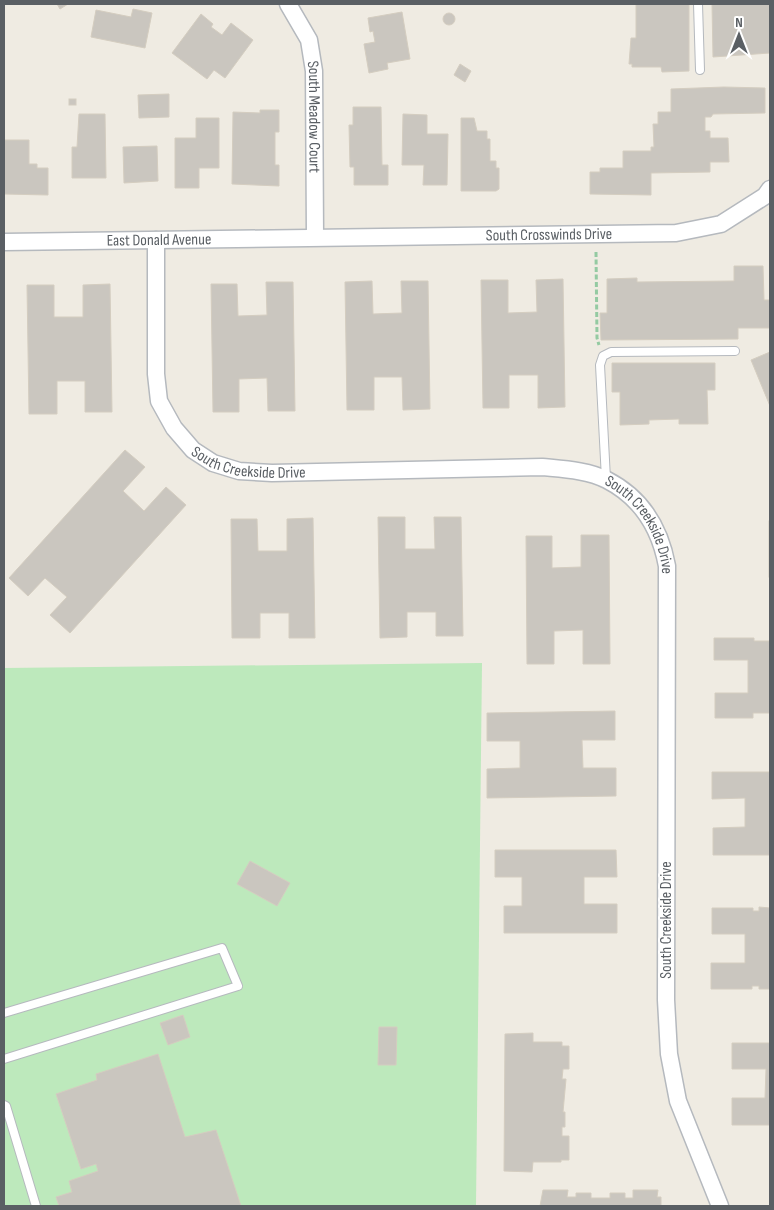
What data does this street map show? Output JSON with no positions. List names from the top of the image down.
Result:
{
  "streets": {
    "street": [
      "South Meadow Court",
      "South Crosswinds Drive",
      "East Donald Avenue",
      "South Creekside Drive"
    ]
  },
  "crossings": [
    ["South Meadow Court", "South Crosswinds Drive"],
    ["South Meadow Court", "East Donald Avenue"],
    ["South Crosswinds Drive", "East Donald Avenue"],
    ["East Donald Avenue", "South Creekside Drive"]
  ],
  "north": "top"
}
